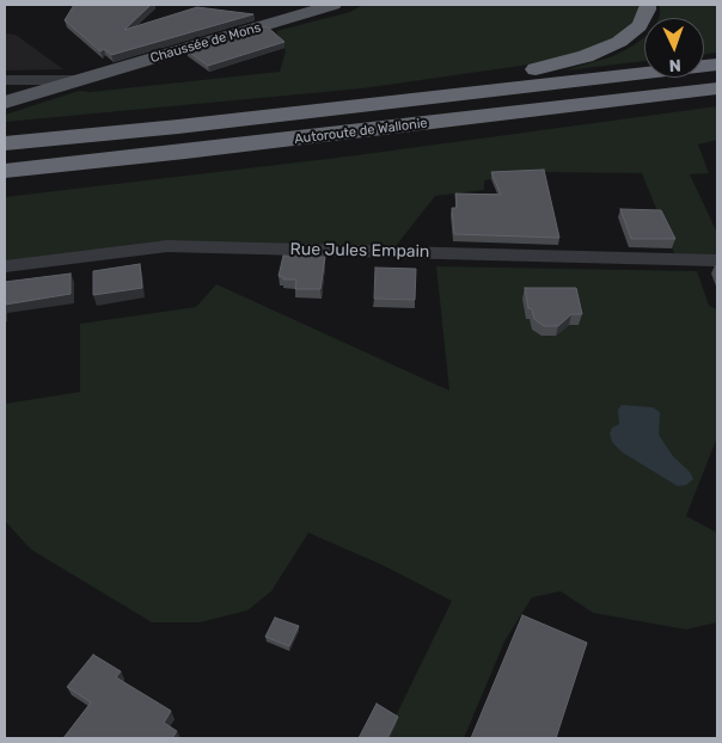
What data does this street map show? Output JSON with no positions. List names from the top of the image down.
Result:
{
  "streets": {
    "highway": ["Autoroute de Wallonie"],
    "main road": ["Chaussée de Mons"],
    "street": ["Rue Jules Empain"]
  },
  "north": "bottom"
}
